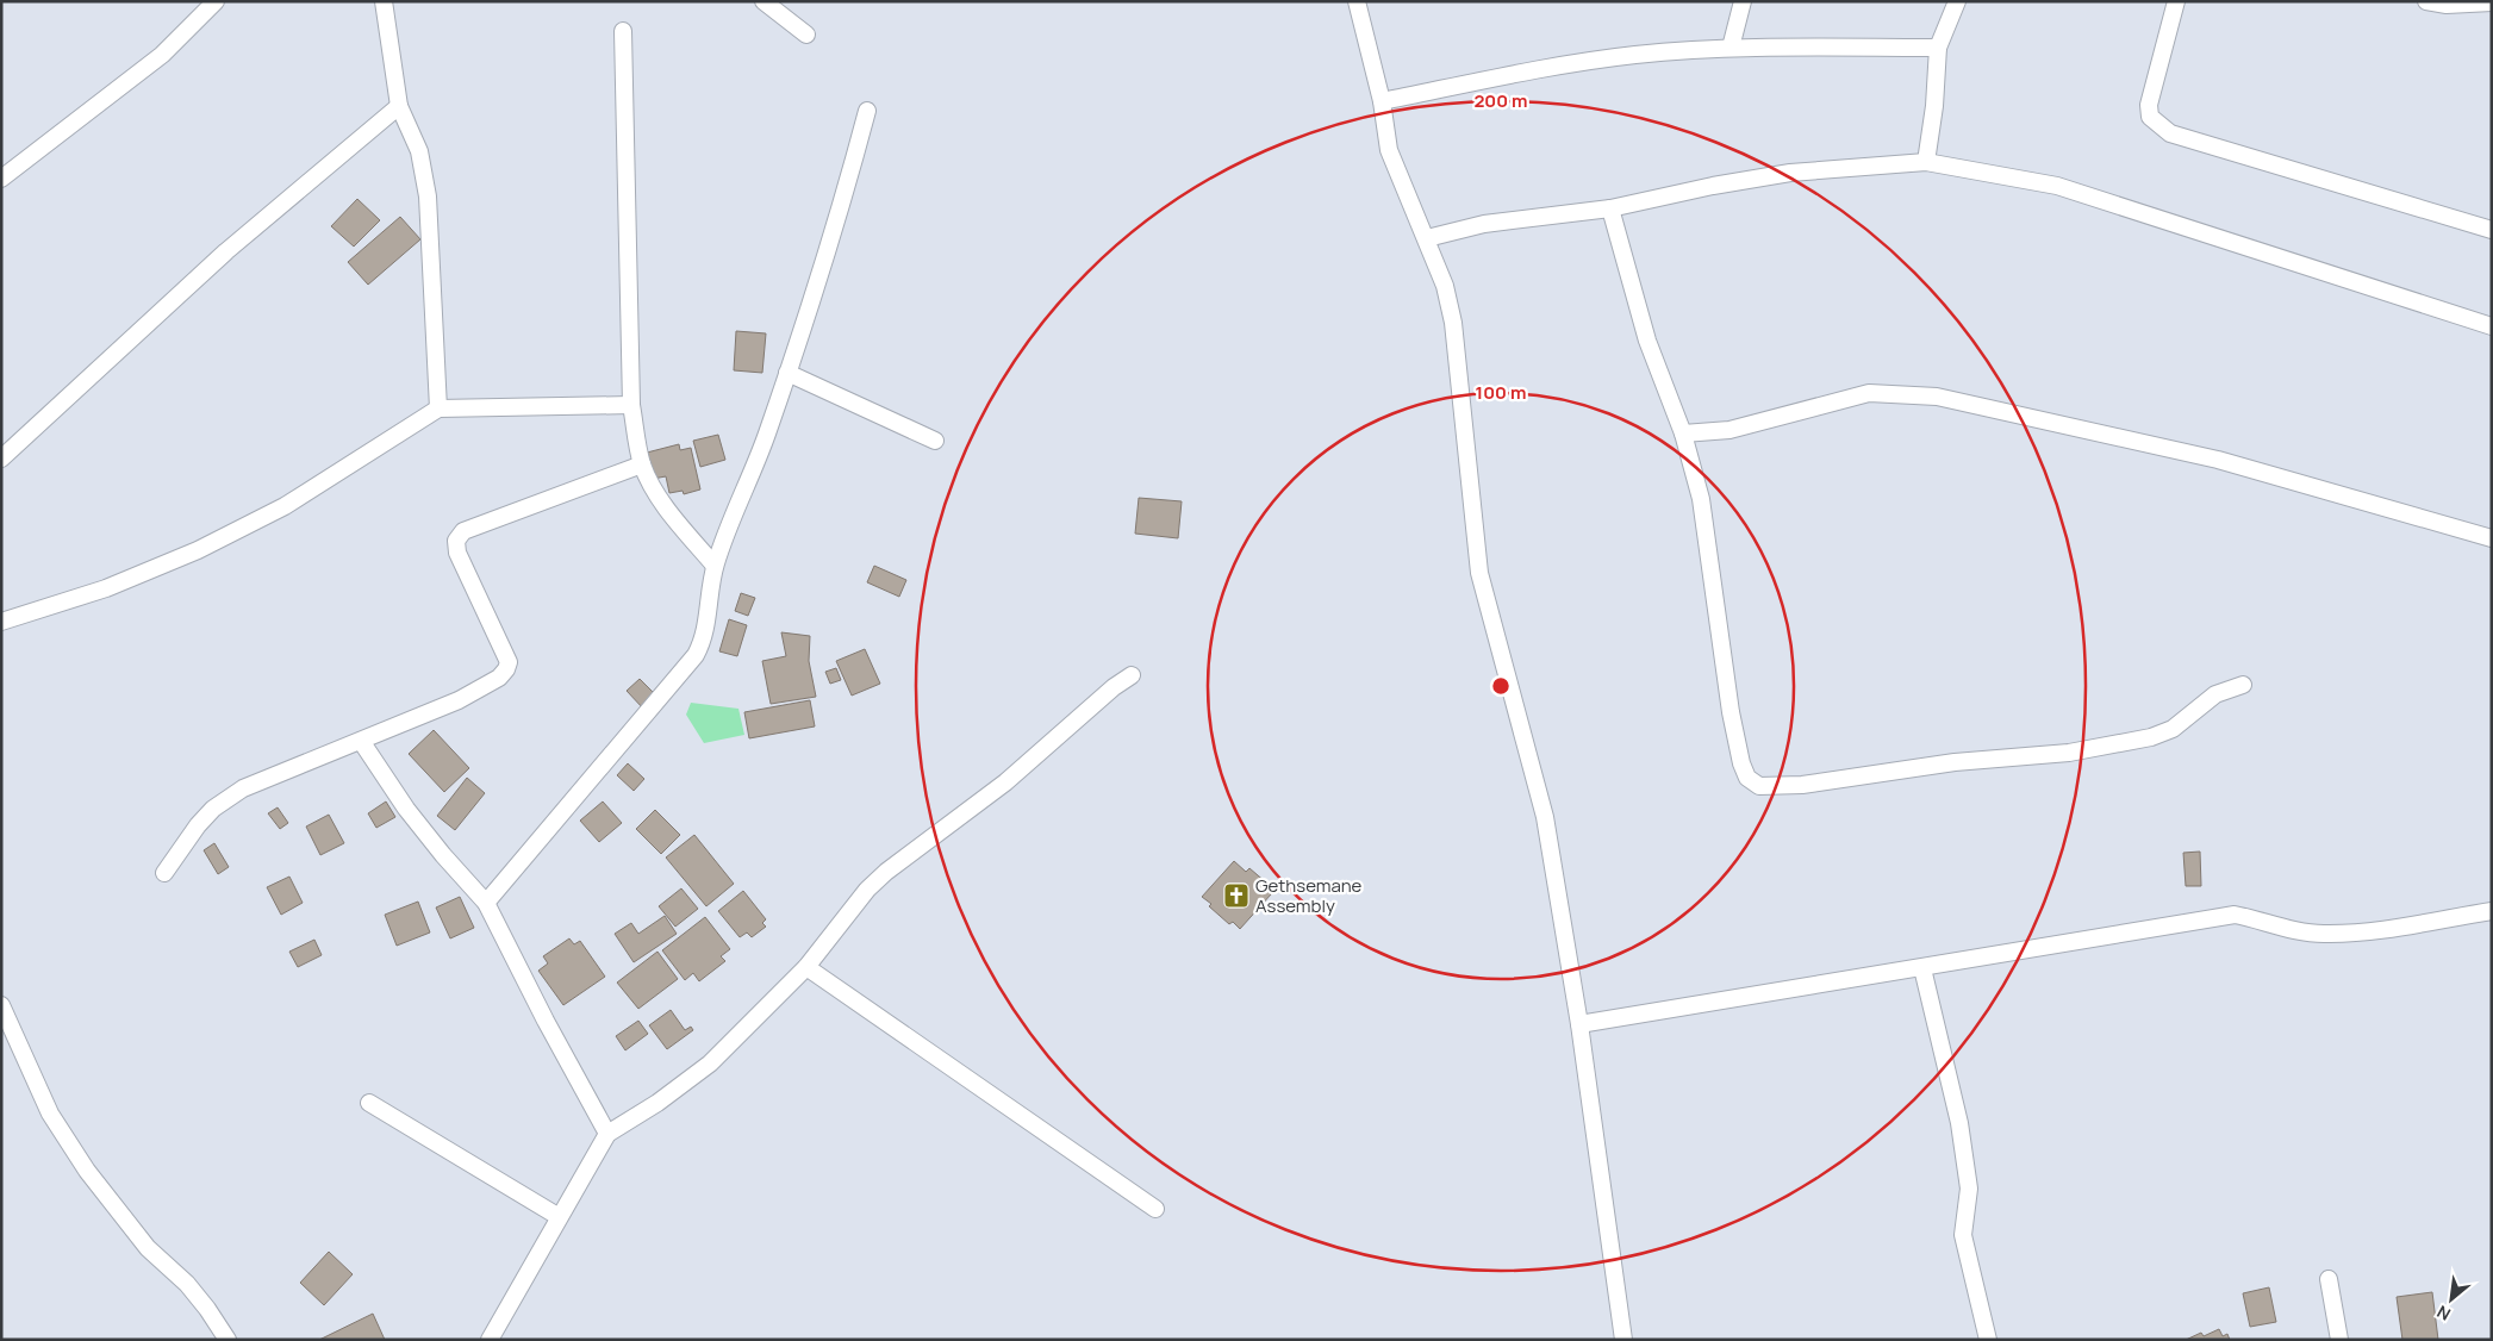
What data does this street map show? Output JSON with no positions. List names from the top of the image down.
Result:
{
  "places": {
    "church": ["Gethsemane Assembly"]
  },
  "north": "bottom left",
  "rings": ["200 m", "100 m"]
}
